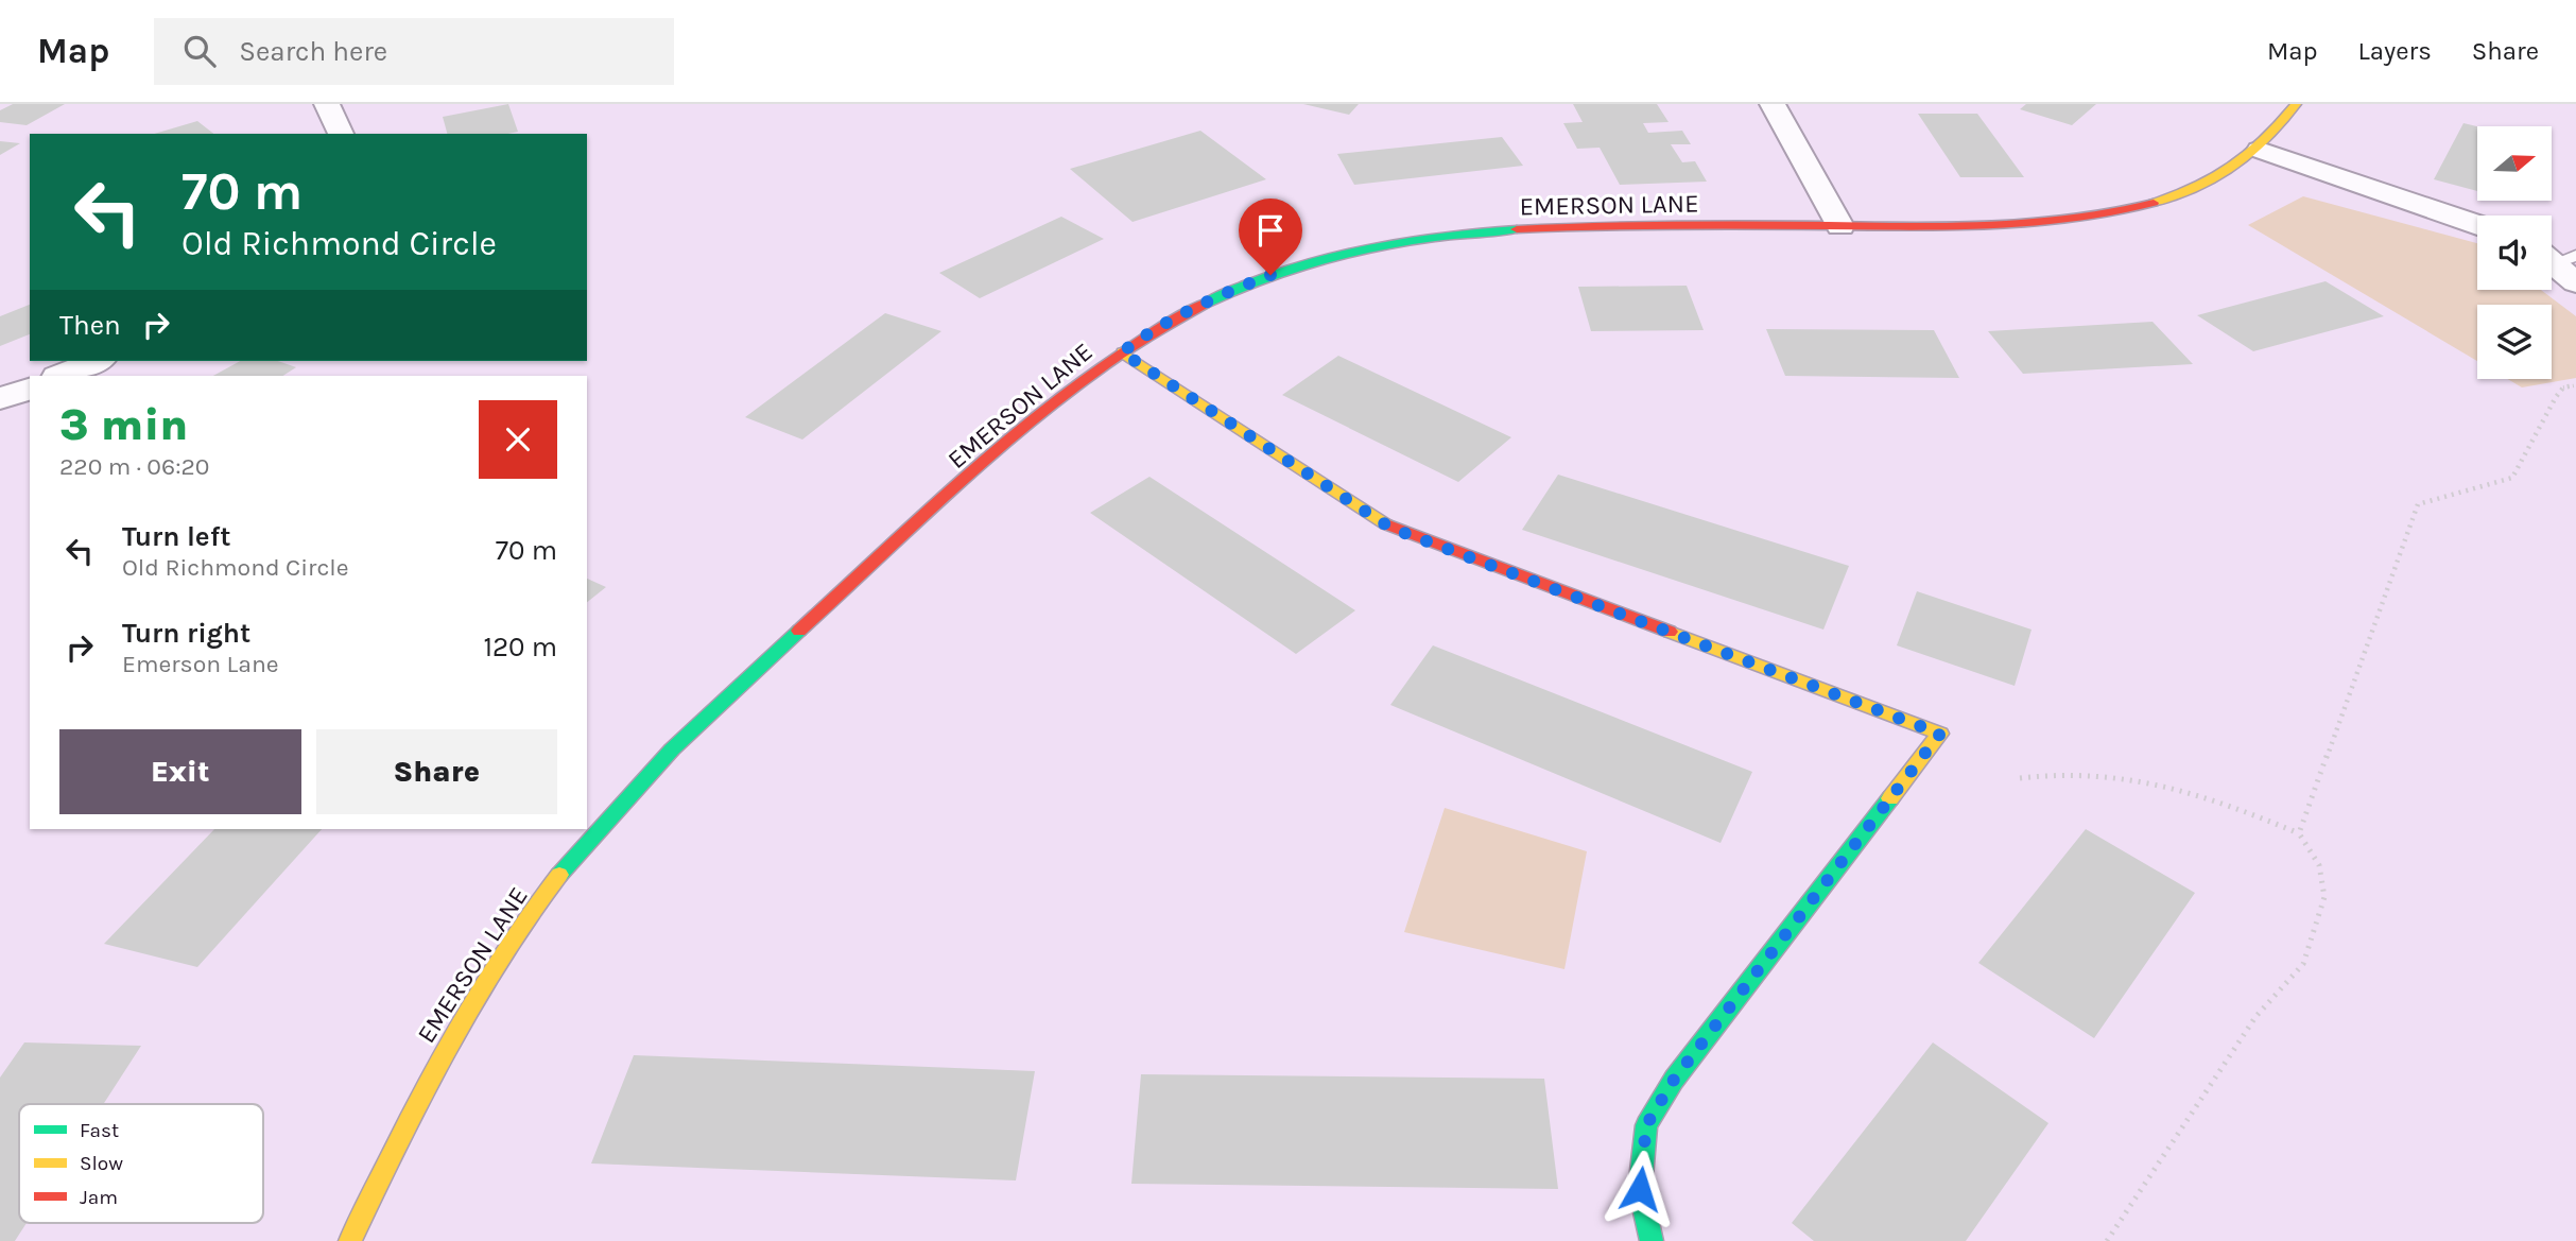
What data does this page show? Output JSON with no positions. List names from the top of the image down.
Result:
{
  "streets": {
    "street": ["EMERSON LANE"]
  },
  "legend": ["Fast", "Slow", "Jam"],
  "north": "right",
  "page": {
    "header": "Map",
    "search": "Search here",
    "nav": ["Map", "Layers", "Share"],
    "turn": ["70 m", "Old Richmond Circle"],
    "then": "Then",
    "heading": ["3 min", "220 m · 06:20"],
    "list": [
      {
        "name": "Turn left",
        "note": "Old Richmond Circle",
        "value": "70 m"
      },
      {
        "name": "Turn right",
        "note": "Emerson Lane",
        "value": "120 m"
      }
    ],
    "buttons": ["Exit", "Share"]
  }
}
